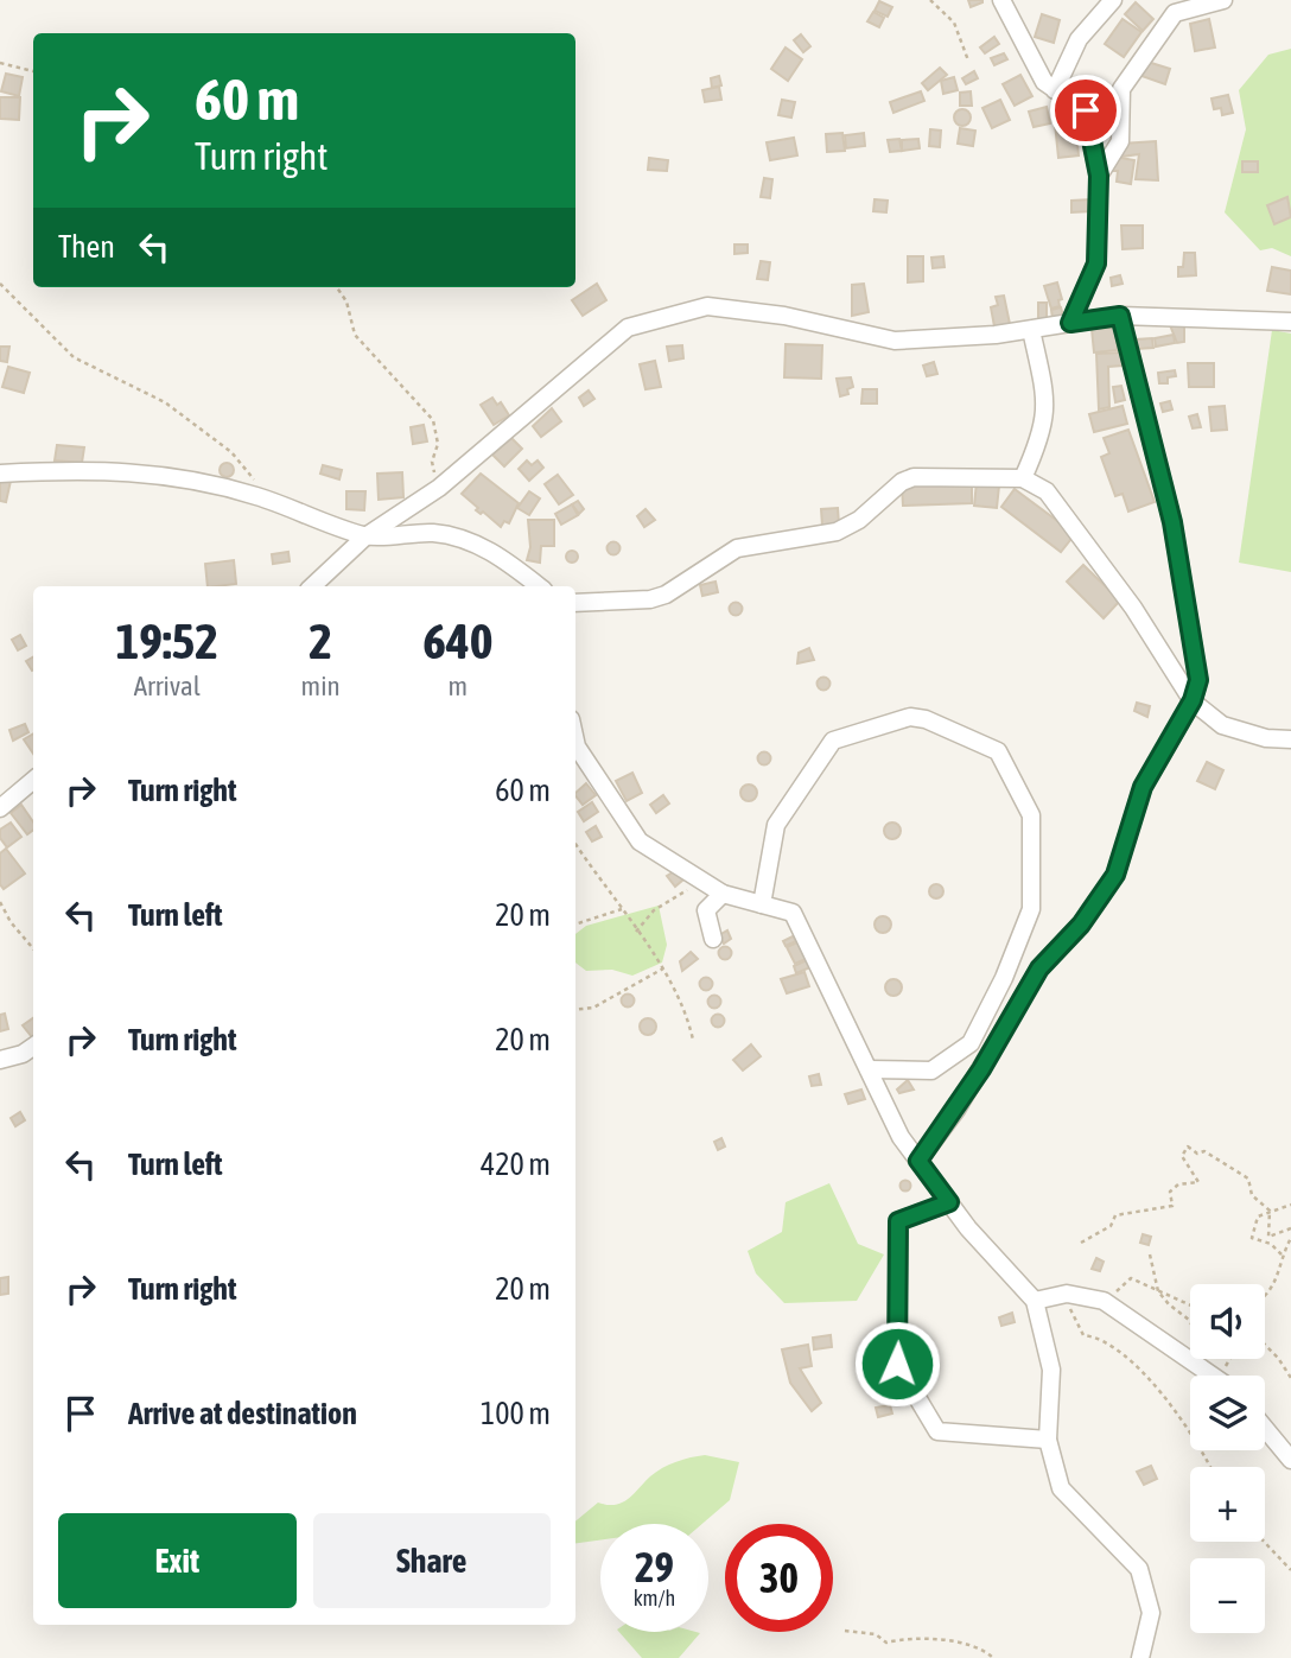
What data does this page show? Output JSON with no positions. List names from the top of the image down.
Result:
{
  "page": {
    "turn": ["60 m", "Turn right"],
    "then": "Then",
    "eta": [
      "19:52",
      "Arrival",
      "2",
      "min",
      "640",
      "m"
    ],
    "list": [
      {
        "name": "Turn right",
        "value": "60 m"
      },
      {
        "name": "Turn left",
        "value": "20 m"
      },
      {
        "name": "Turn right",
        "value": "20 m"
      },
      {
        "name": "Turn left",
        "value": "420 m"
      },
      {
        "name": "Turn right",
        "value": "20 m"
      },
      {
        "name": "Arrive at destination",
        "value": "100 m"
      }
    ],
    "map_buttons": ["+", "−"],
    "buttons": ["Exit", "Share"],
    "speed": "29 km/h",
    "limit": "30"
  }
}
